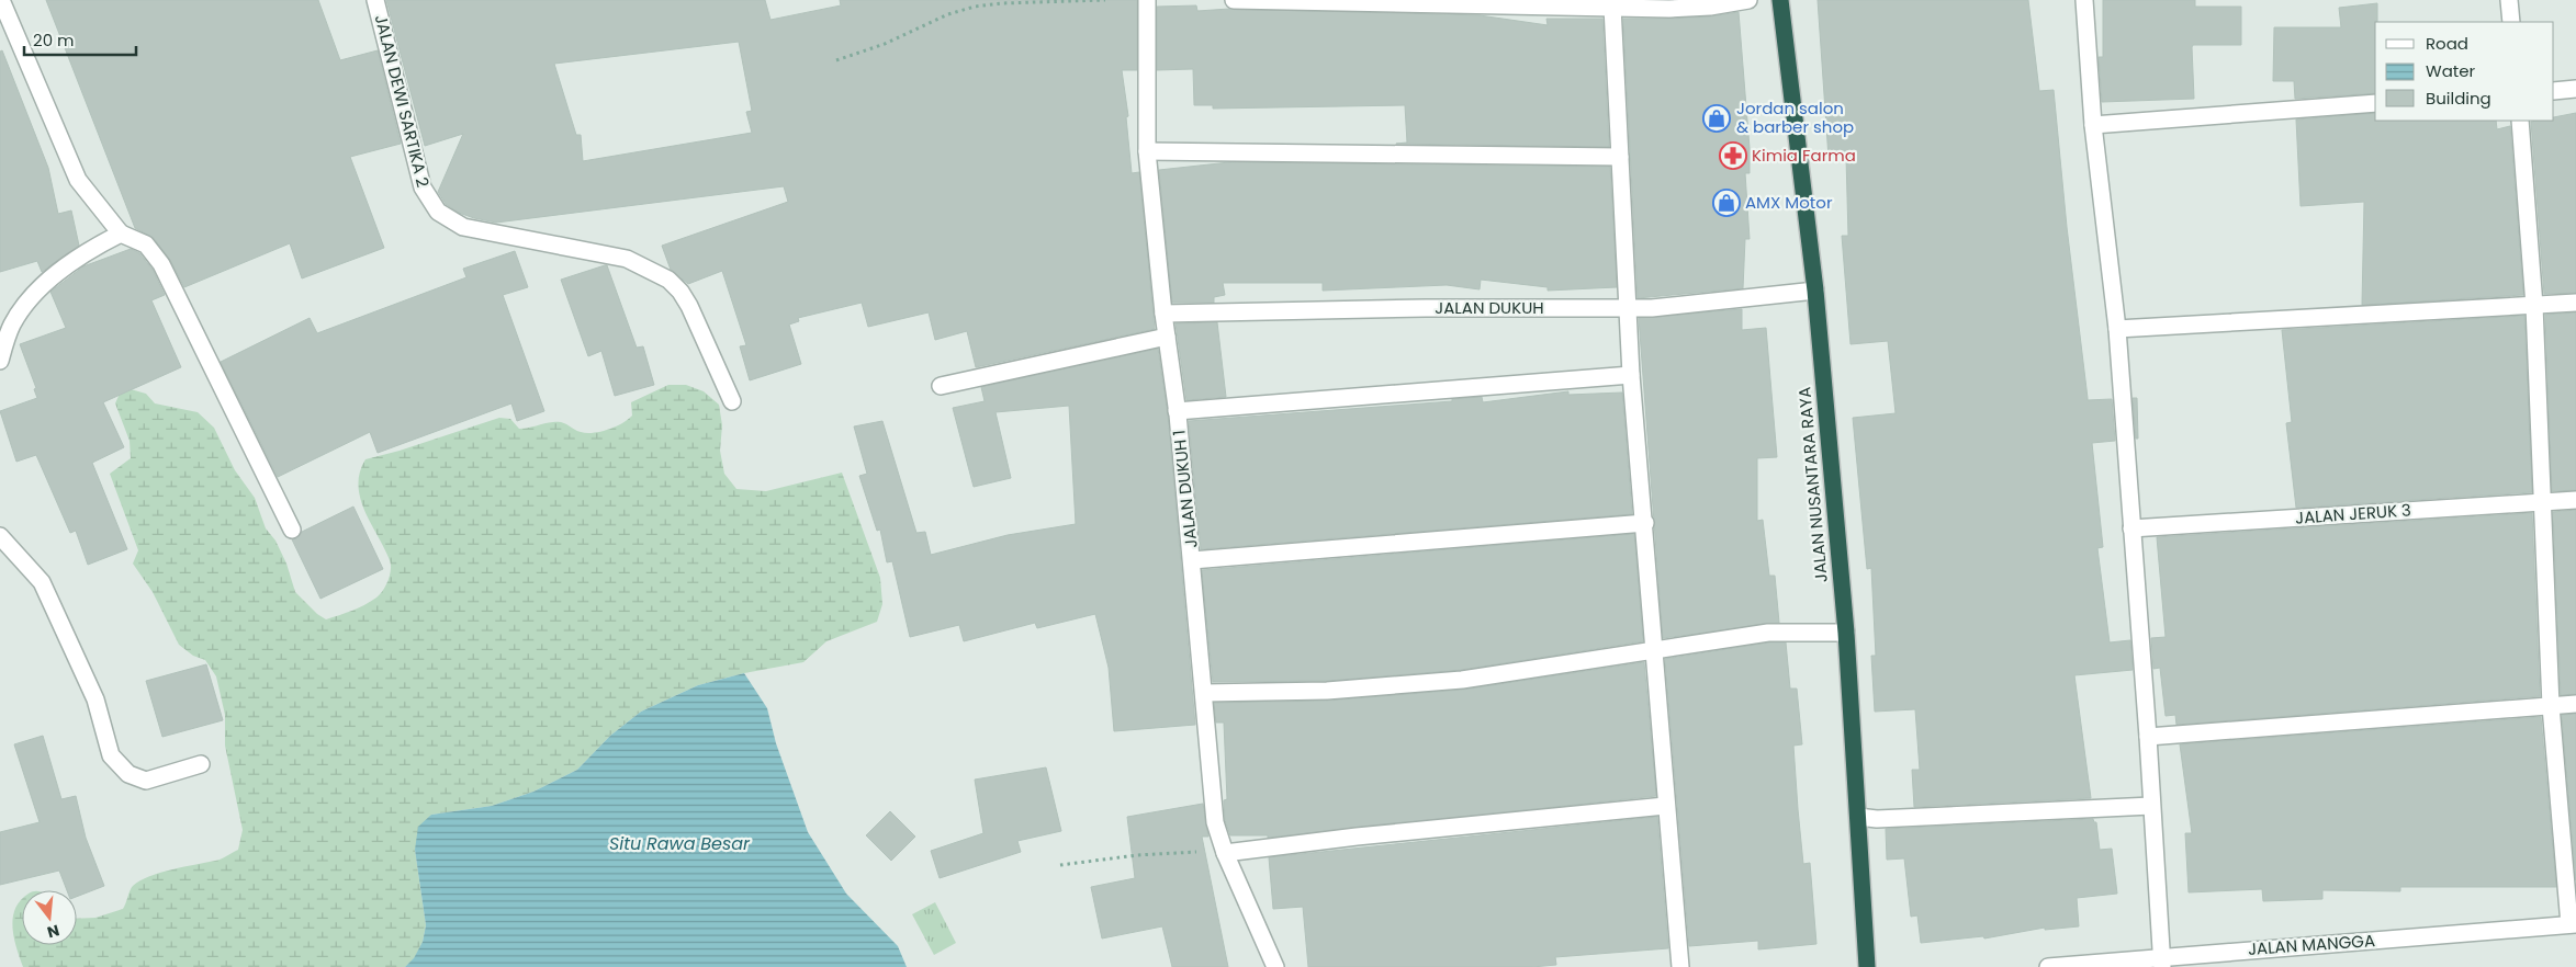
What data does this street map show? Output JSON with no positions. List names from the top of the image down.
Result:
{
  "streets": {
    "highway": ["JALAN NUSANTARA RAYA"],
    "street": [
      "JALAN DEWI SARTIKA 2",
      "JALAN DUKUH",
      "JALAN DUKUH 1",
      "JALAN JERUK 3",
      "JALAN MANGGA"
    ]
  },
  "crossings": [
    ["JALAN DUKUH", "JALAN NUSANTARA RAYA"],
    ["JALAN DUKUH", "JALAN DUKUH 1"]
  ],
  "water": ["Situ Rawa Besar"],
  "places": {
    "shop": ["Jordan salon & barber shop", "AMX Motor"],
    "pharmacy": ["Kimia Farma"]
  },
  "legend": ["Road", "Water", "Building"],
  "scale_bar": "20 m",
  "north": "bottom"
}
